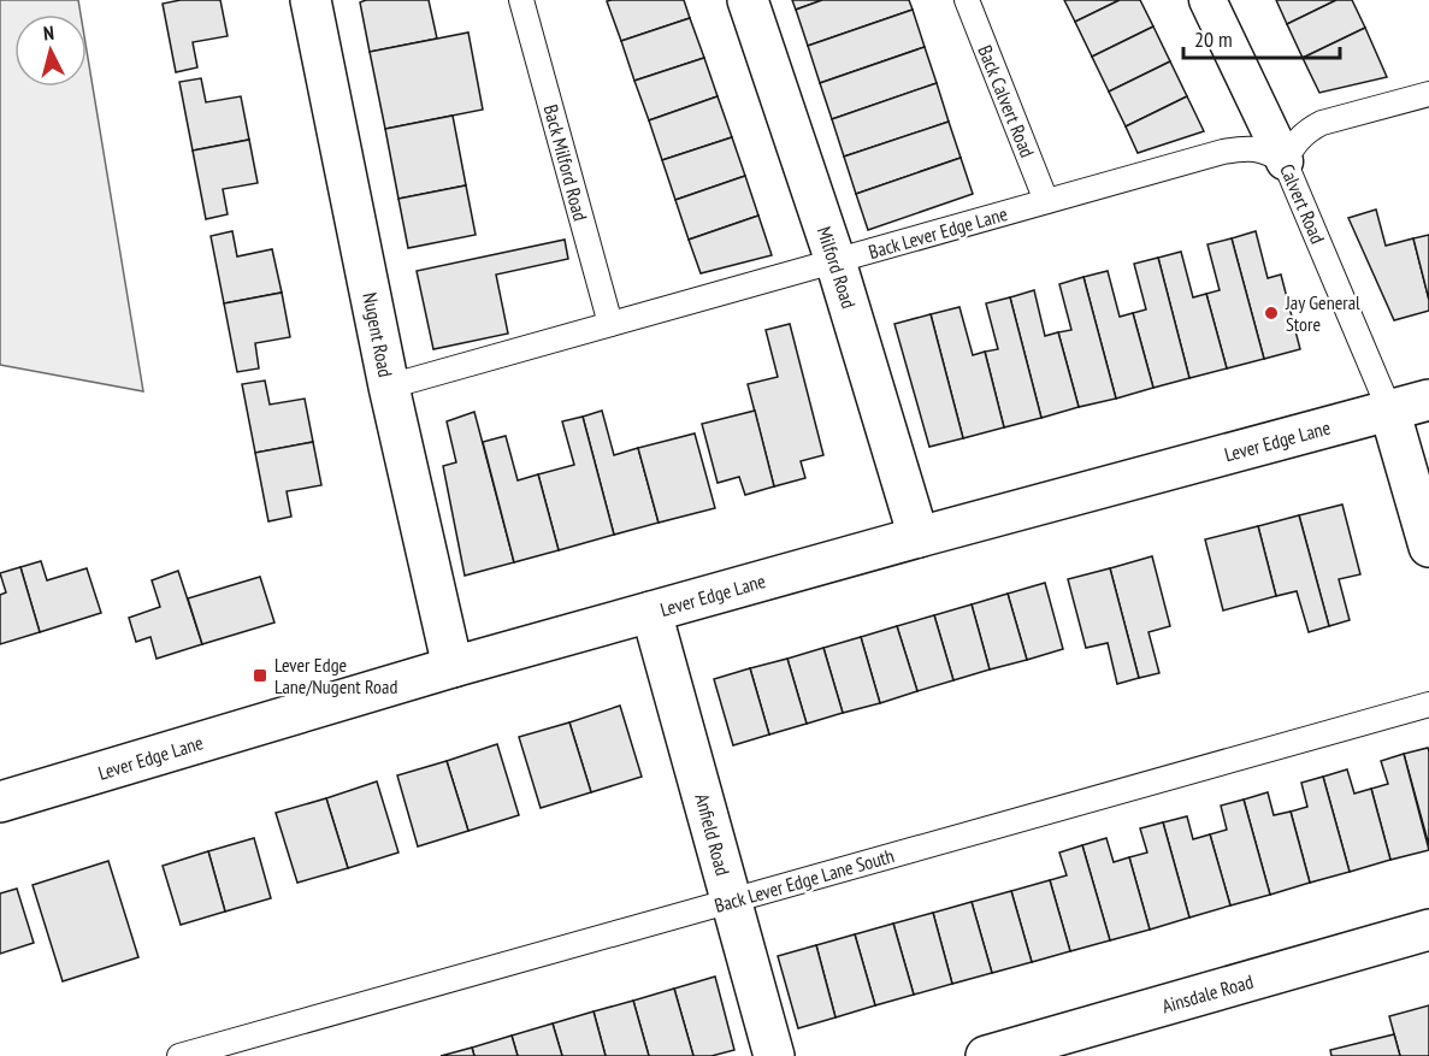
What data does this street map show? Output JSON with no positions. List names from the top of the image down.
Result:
{
  "streets": {
    "street": [
      "Calvert Road",
      "Milford Road",
      "Nugent Road",
      "Lever Edge Lane",
      "Anfield Road",
      "Ainsdale Road"
    ],
    "lane": [
      "Back Calvert Road",
      "Back Milford Road",
      "Back Lever Edge Lane",
      "Back Lever Edge Lane South"
    ]
  },
  "crossings": [
    ["Back Calvert Road", "Back Lever Edge Lane"],
    ["Back Milford Road", "Back Lever Edge Lane"],
    ["Calvert Road", "Back Lever Edge Lane"],
    ["Calvert Road", "Lever Edge Lane"],
    ["Back Lever Edge Lane", "Milford Road"],
    ["Back Lever Edge Lane", "Nugent Road"],
    ["Milford Road", "Lever Edge Lane"],
    ["Nugent Road", "Lever Edge Lane"],
    ["Lever Edge Lane", "Anfield Road"],
    ["Anfield Road", "Back Lever Edge Lane South"]
  ],
  "places": {
    "other": ["Jay General Store"],
    "transit": ["Lever Edge Lane/Nugent Road"]
  },
  "scale_bar": "20 m",
  "north": "top"
}
